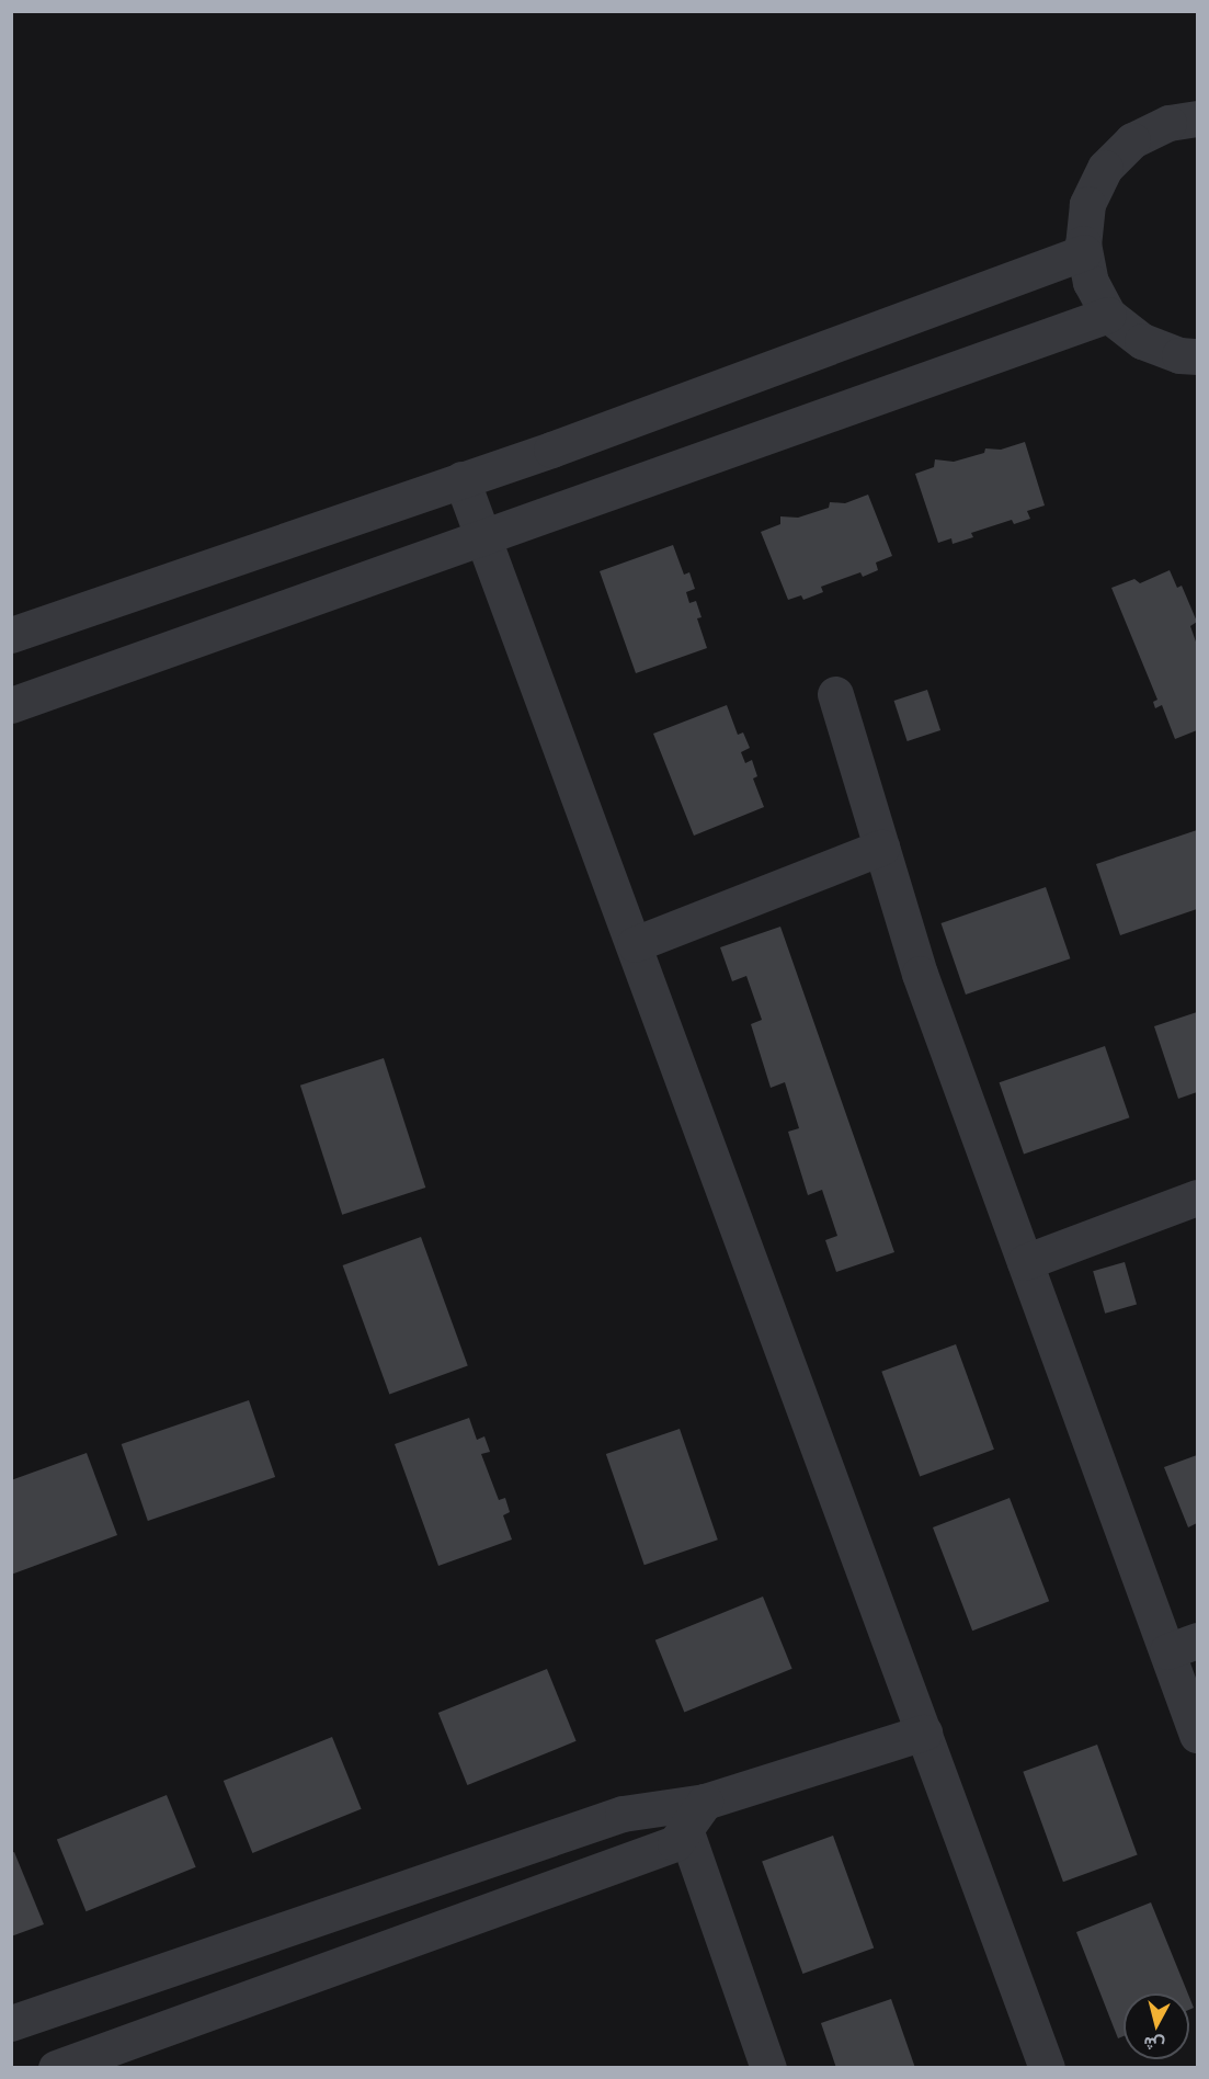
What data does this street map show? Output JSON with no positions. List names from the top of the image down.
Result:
{
  "north": "bottom"
}
